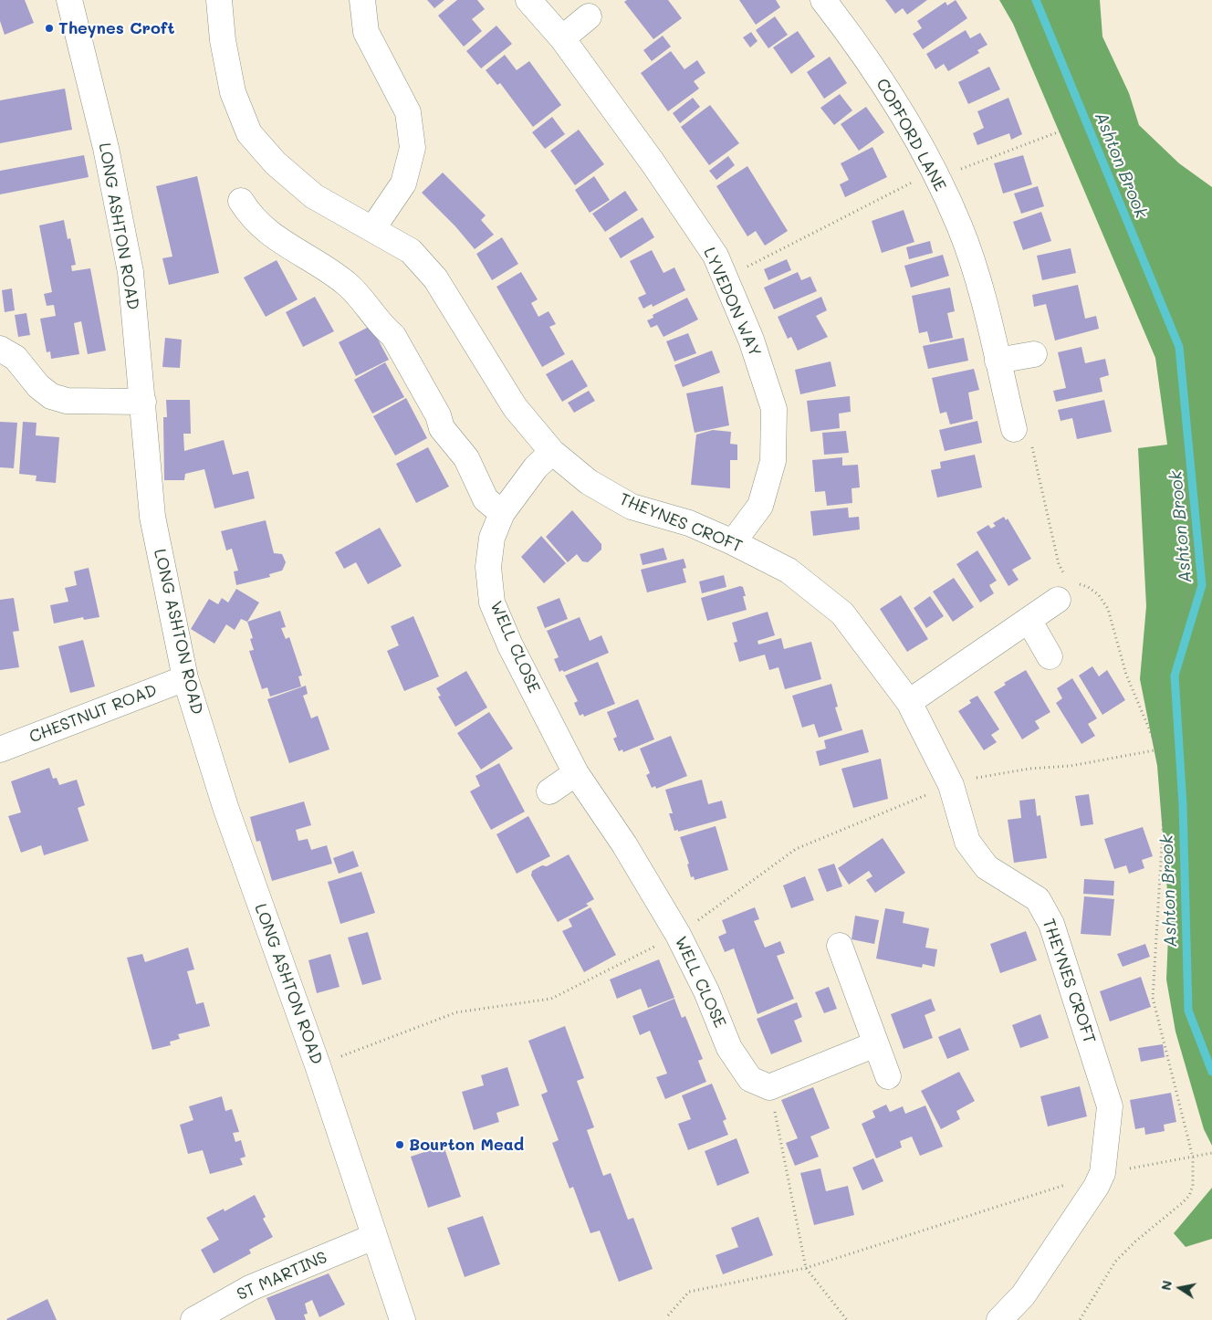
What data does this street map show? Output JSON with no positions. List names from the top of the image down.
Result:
{
  "streets": {
    "street": [
      "COPFORD LANE",
      "LONG ASHTON ROAD",
      "LYVEDON WAY",
      "THEYNES CROFT",
      "WELL CLOSE",
      "CHESTNUT ROAD",
      "ST MARTINS"
    ]
  },
  "crossings": [
    ["LONG ASHTON ROAD", "CHESTNUT ROAD"],
    ["LONG ASHTON ROAD", "ST MARTINS"],
    ["LYVEDON WAY", "THEYNES CROFT"],
    ["THEYNES CROFT", "WELL CLOSE"]
  ],
  "water": ["Ashton Brook"],
  "places": ["Theynes Croft", "Bourton Mead"],
  "north": "left"
}
